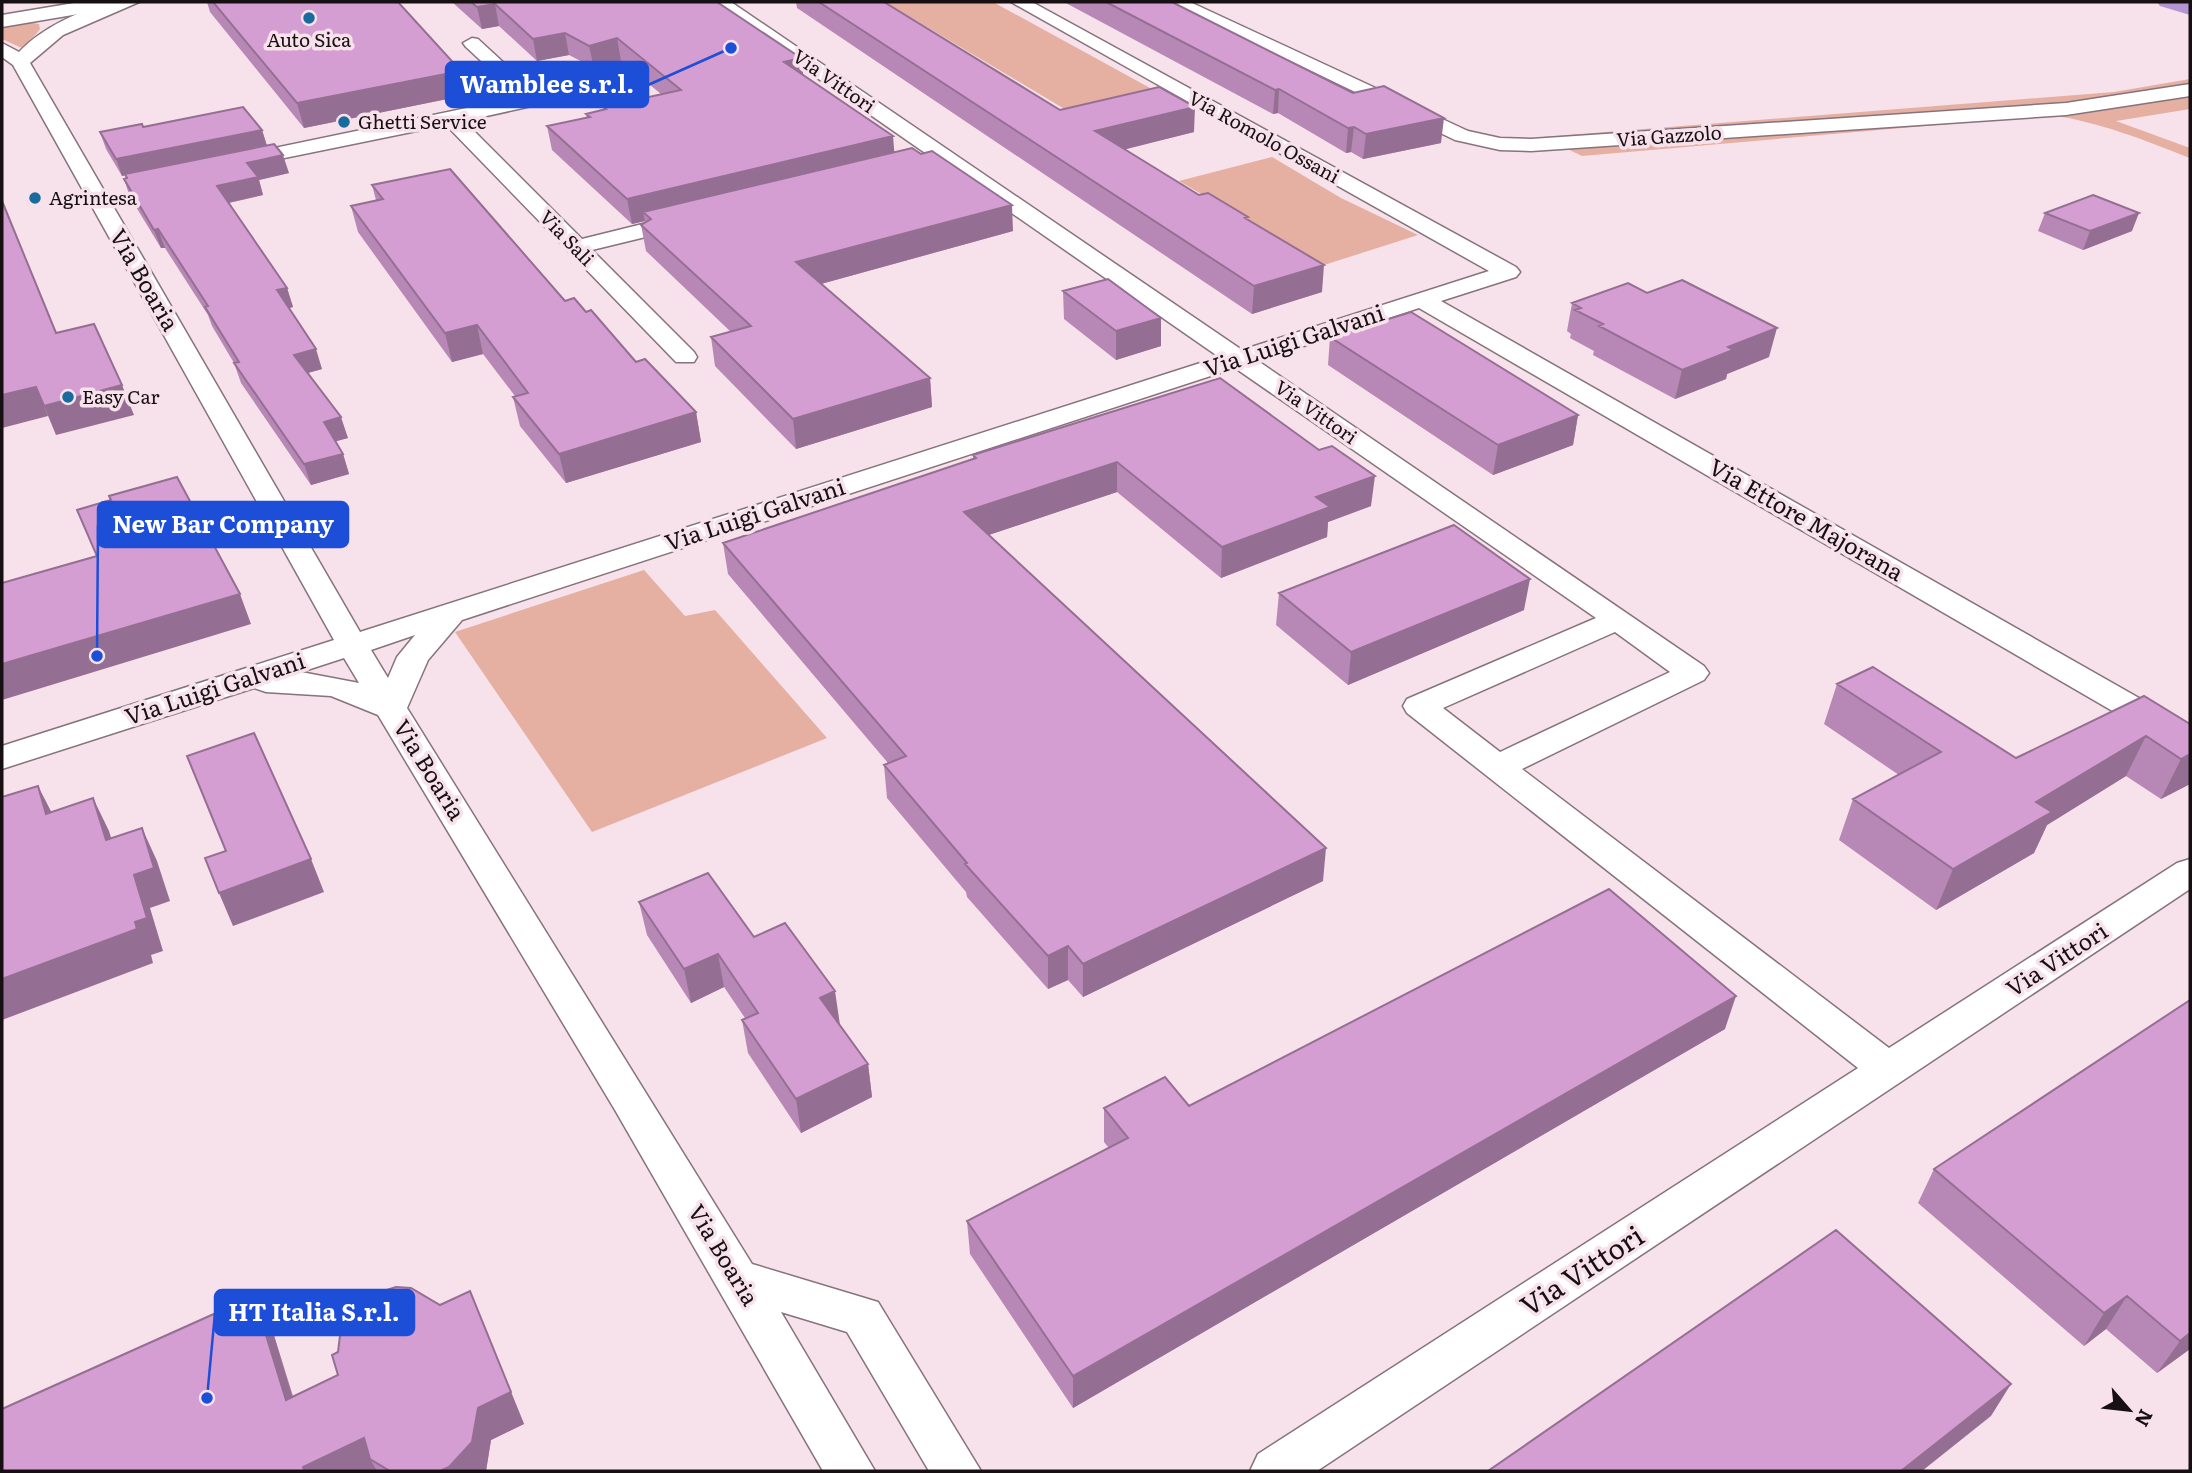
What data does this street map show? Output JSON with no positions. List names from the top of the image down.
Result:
{
  "streets": {
    "street": [
      "Via Vittori",
      "Via Gazzolo",
      "Via Romolo Ossani",
      "Via Sali",
      "Via Boaria",
      "Via Luigi Galvani",
      "Via Ettore Majorana"
    ]
  },
  "crossings": [
    ["Via Vittori", "Via Luigi Galvani"],
    ["Via Romolo Ossani", "Via Luigi Galvani"],
    ["Via Boaria", "Via Luigi Galvani"],
    ["Via Luigi Galvani", "Via Ettore Majorana"]
  ],
  "places": [
    "Auto Sica",
    "Wamblee s.r.l.",
    "Ghetti Service",
    "Agrintesa",
    "Easy Car",
    "New Bar Company",
    "HT Italia S.r.l."
  ],
  "north": "bottom right"
}
